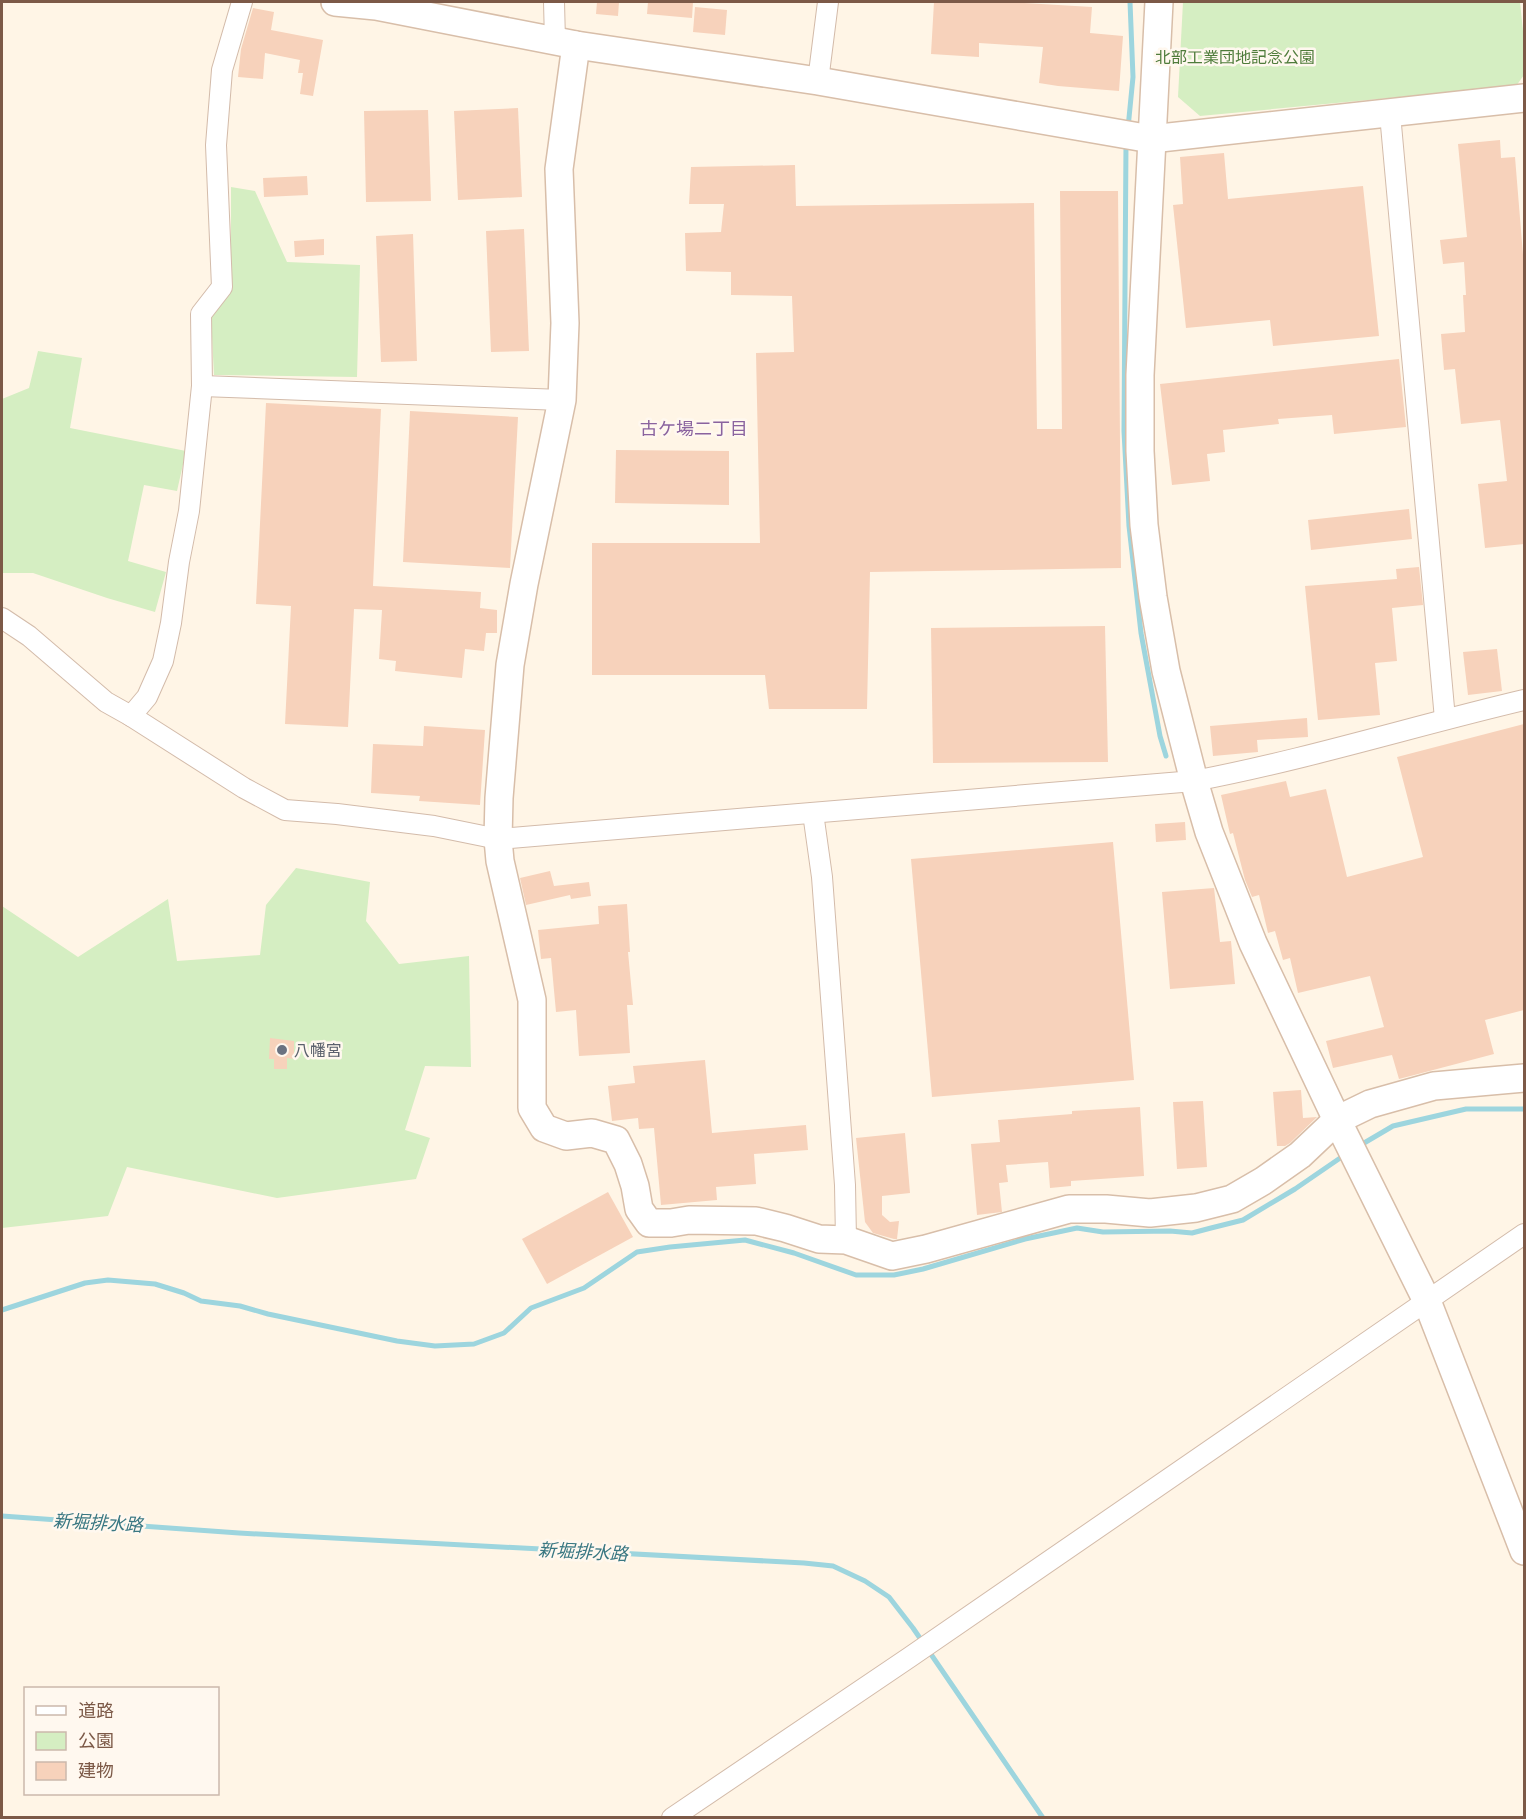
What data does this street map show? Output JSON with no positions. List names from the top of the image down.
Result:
{
  "districts": ["古ケ場二丁目"],
  "water": ["新堀排水路"],
  "parks": ["北部工業団地記念公園"],
  "places": ["八幡宮"],
  "legend": ["道路", "公園", "建物"]
}
